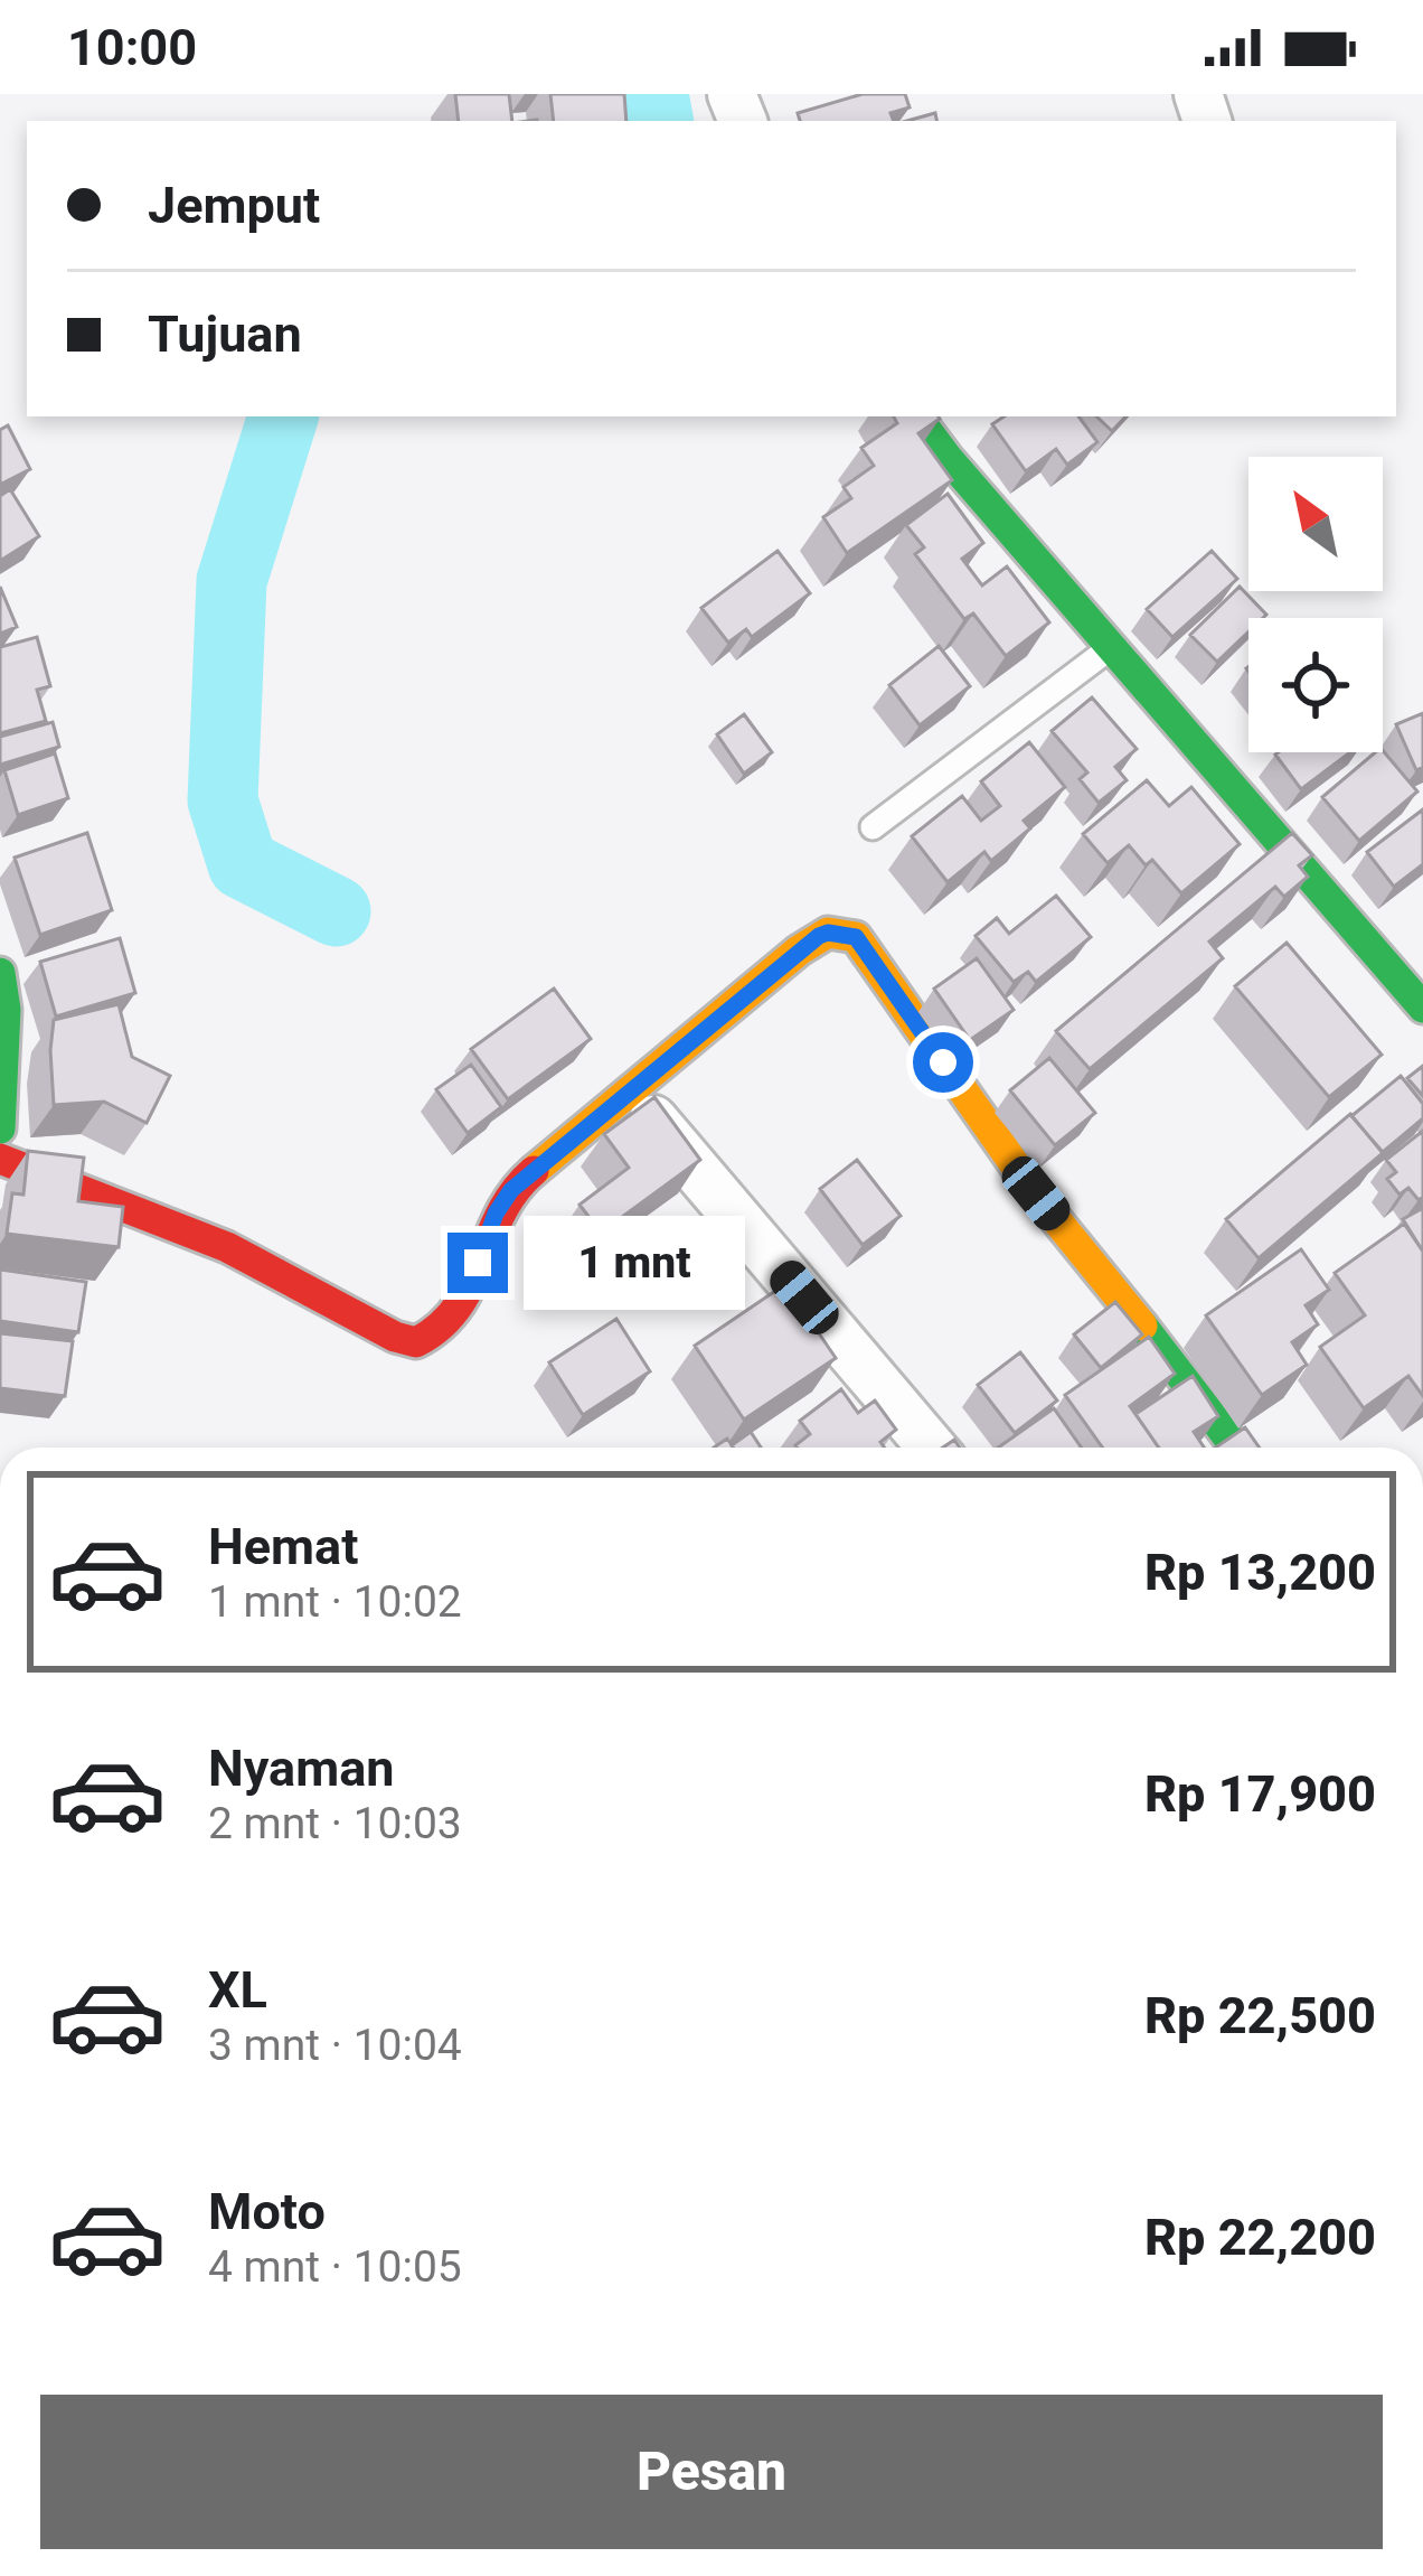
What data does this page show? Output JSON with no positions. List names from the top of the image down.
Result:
{
  "north": "top left",
  "page": {
    "status": "10:00",
    "banner": ["Jemput", "Tujuan"],
    "bubble": "1 mnt",
    "list": [
      {
        "name": "Hemat",
        "note": "1 mnt · 10:02",
        "value": "Rp 13,200"
      },
      {
        "name": "Nyaman",
        "note": "2 mnt · 10:03",
        "value": "Rp 17,900"
      },
      {
        "name": "XL",
        "note": "3 mnt · 10:04",
        "value": "Rp 22,500"
      },
      {
        "name": "Moto",
        "note": "4 mnt · 10:05",
        "value": "Rp 22,200"
      }
    ],
    "buttons": "Pesan"
  }
}
